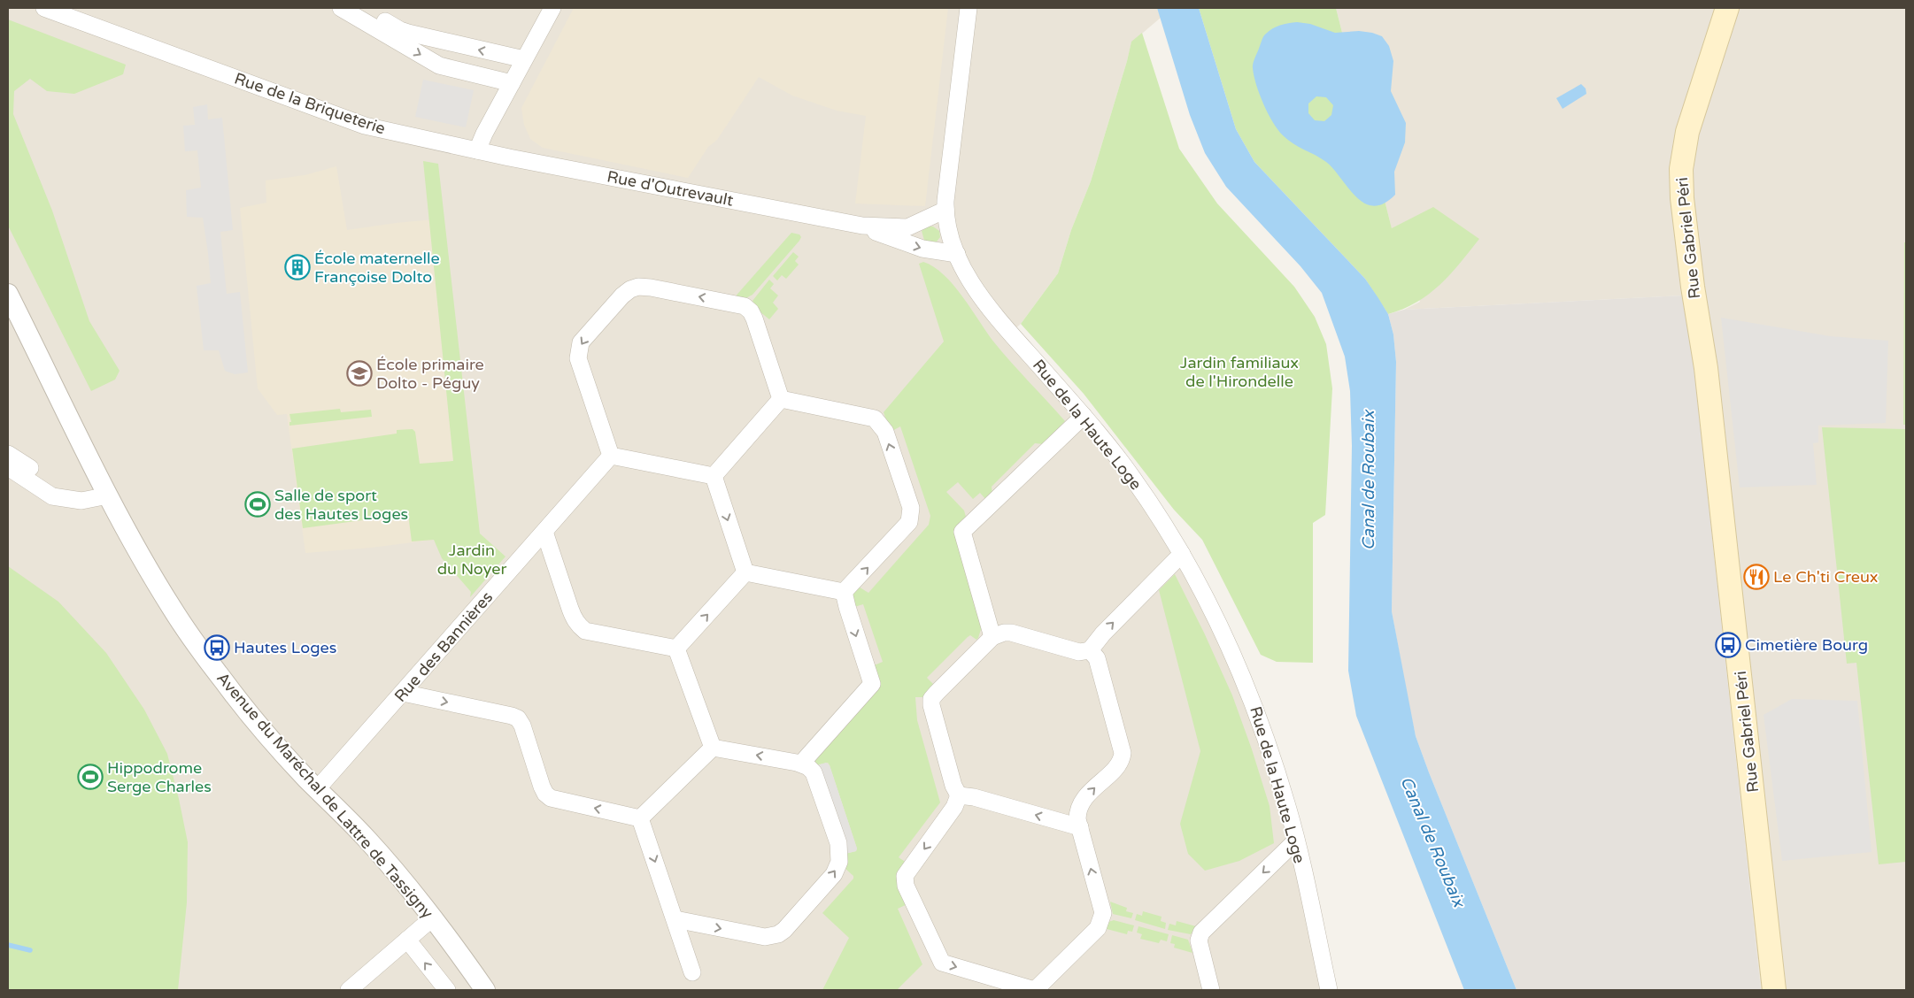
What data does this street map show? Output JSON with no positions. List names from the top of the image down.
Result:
{
  "streets": {
    "main road": ["Rue Gabriel Péri"],
    "street": [
      "Rue de la Briqueterie",
      "Rue d'Outrevault",
      "Rue de la Haute Loge",
      "Rue des Bannières",
      "Avenue du Maréchal de Lattre de Tassigny"
    ]
  },
  "crossings": [
    ["Rue de la Briqueterie", "Rue d'Outrevault"],
    ["Rue d'Outrevault", "Rue de la Haute Loge"],
    ["Rue des Bannières", "Avenue du Maréchal de Lattre de Tassigny"]
  ],
  "water": ["Canal de Roubaix"],
  "parks": ["Jardin familiaux de l'Hirondelle", "Jardin du Noyer"],
  "places": {
    "building": ["École maternelle Françoise Dolto"],
    "school or university": ["École primaire Dolto - Péguy"],
    "sports": ["Salle de sport des Hautes Loges", "Hippodrome Serge Charles"],
    "restaurant": ["Le Ch'ti Creux"],
    "bus stop": ["Cimetière Bourg", "Hautes Loges"]
  }
}
